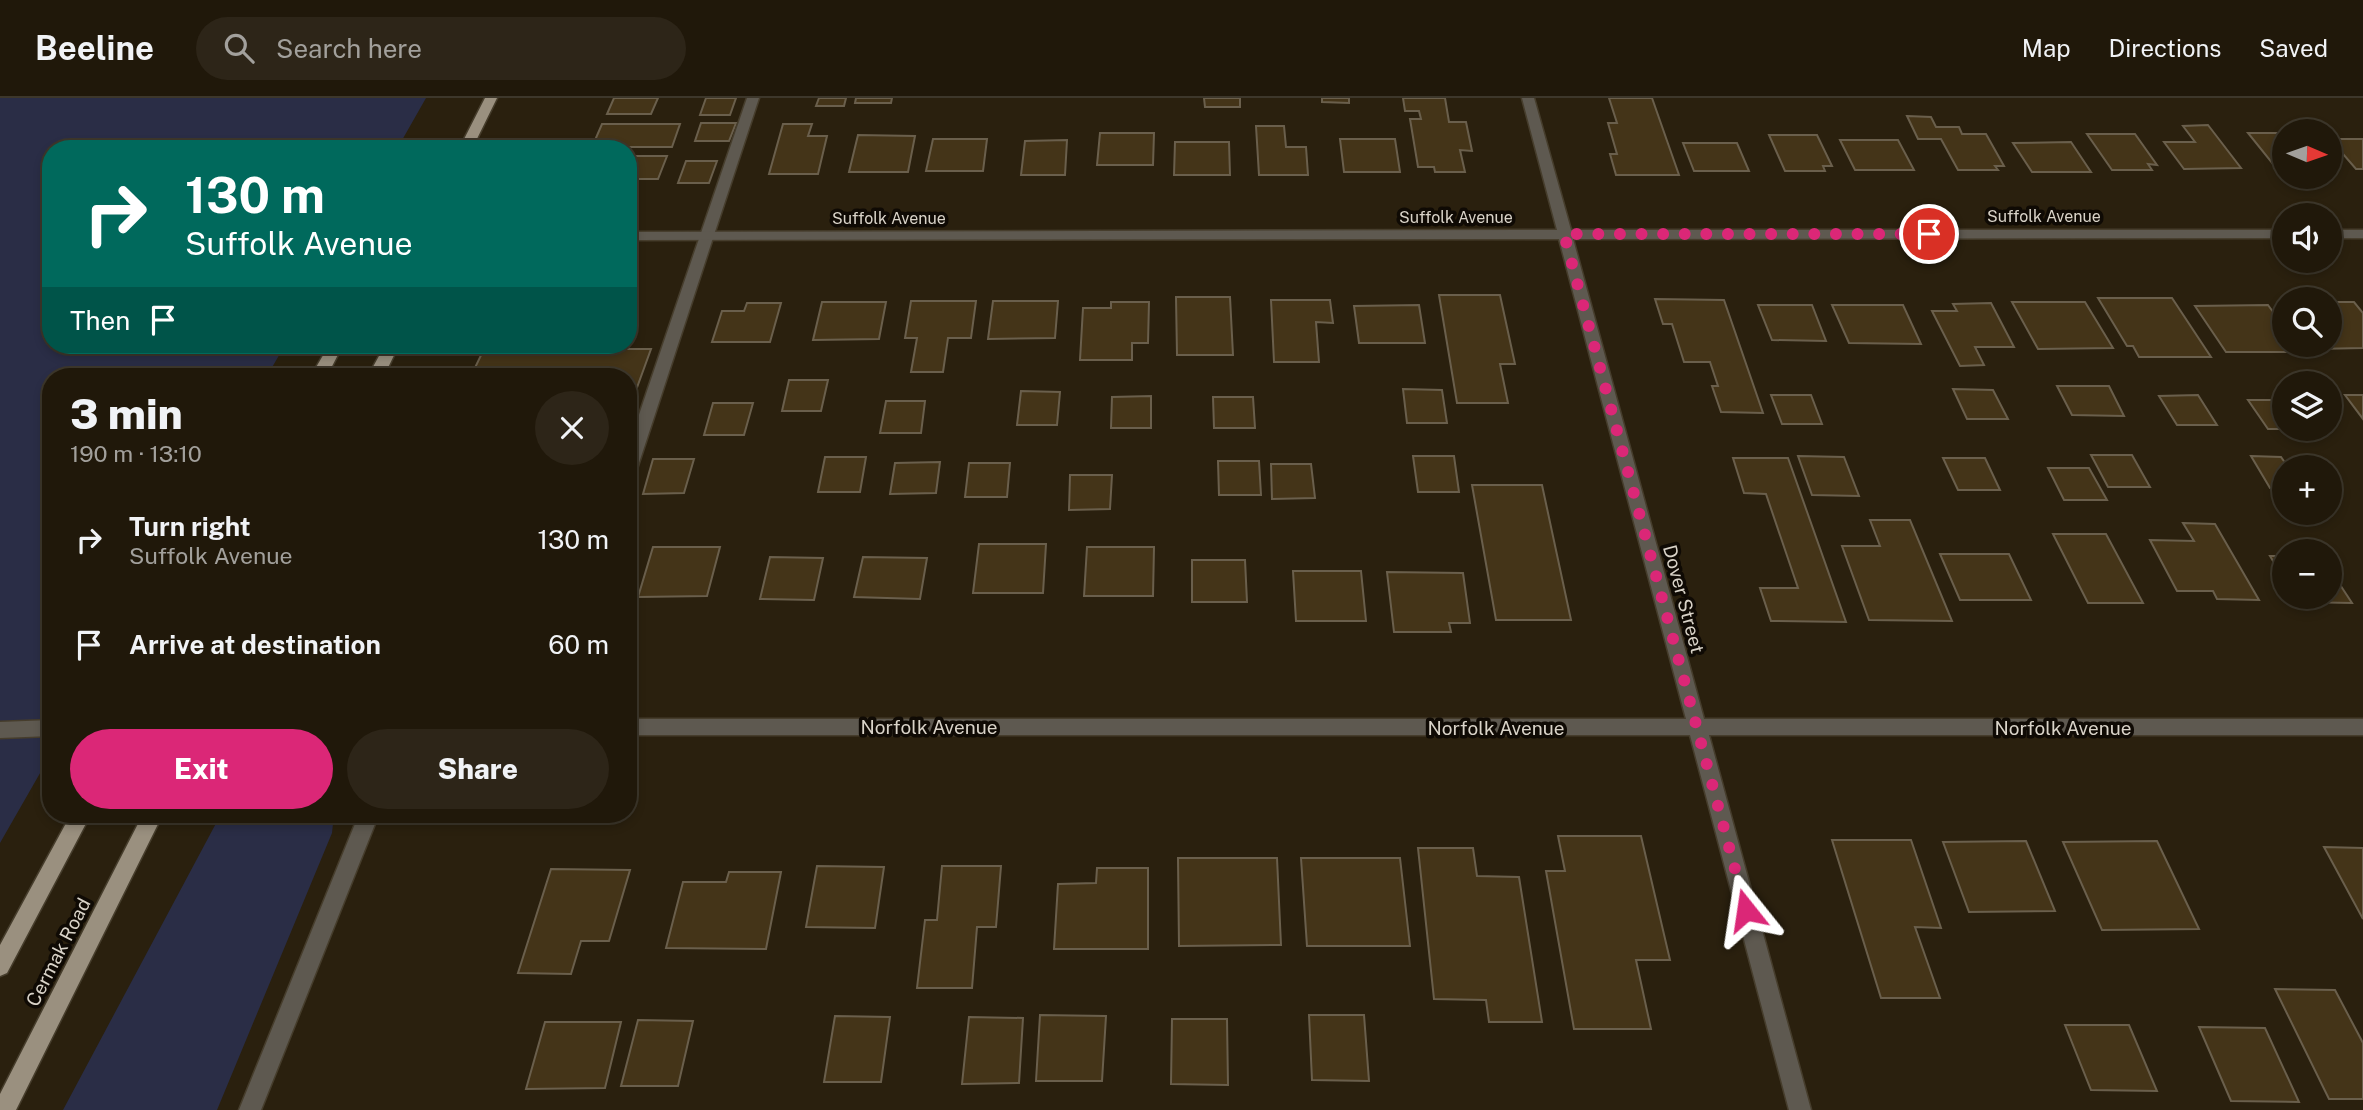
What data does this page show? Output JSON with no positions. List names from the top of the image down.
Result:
{
  "streets": {
    "main road": ["Cermak Road"],
    "street": ["Suffolk Avenue", "Dover Street", "Norfolk Avenue"]
  },
  "crossings": [
    ["Suffolk Avenue", "Dover Street"],
    ["Dover Street", "Norfolk Avenue"]
  ],
  "north": "right",
  "page": {
    "header": "Beeline",
    "search": "Search here",
    "nav": ["Map", "Directions", "Saved"],
    "map_buttons": ["+", "−"],
    "turn": ["130 m", "Suffolk Avenue"],
    "then": "Then",
    "heading": ["3 min", "190 m · 13:10"],
    "list": [
      {
        "name": "Turn right",
        "note": "Suffolk Avenue",
        "value": "130 m"
      },
      {
        "name": "Arrive at destination",
        "value": "60 m"
      }
    ],
    "buttons": ["Exit", "Share"]
  }
}
